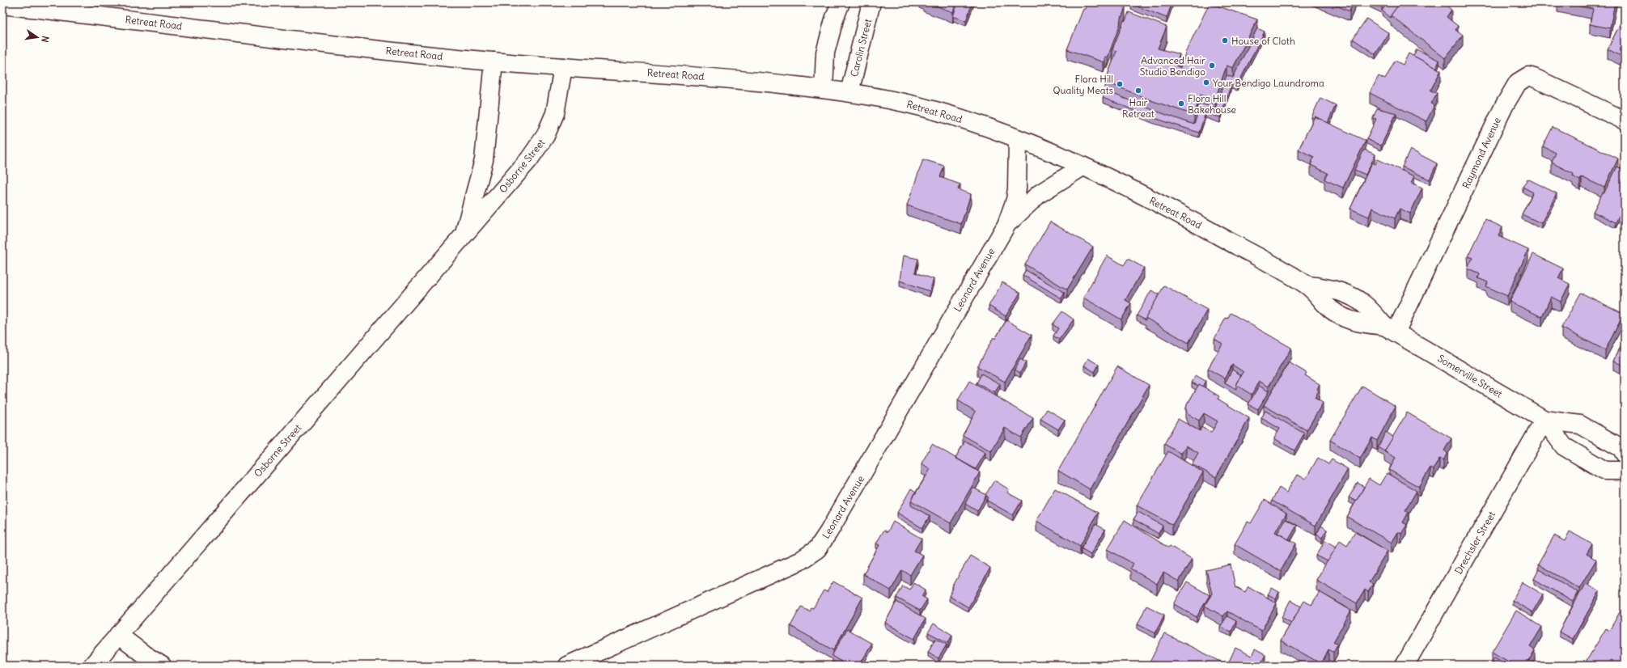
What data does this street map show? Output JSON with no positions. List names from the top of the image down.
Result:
{
  "streets": {
    "street": [
      "Retreat Road",
      "Carolin Street",
      "Raymond Avenue",
      "Osborne Street",
      "Leonard Avenue",
      "Somerville Street",
      "Drechsler Street"
    ]
  },
  "crossings": [
    ["Retreat Road", "Carolin Street"],
    ["Retreat Road", "Raymond Avenue"],
    ["Retreat Road", "Osborne Street"],
    ["Retreat Road", "Leonard Avenue"],
    ["Retreat Road", "Somerville Street"],
    ["Raymond Avenue", "Somerville Street"],
    ["Somerville Street", "Drechsler Street"]
  ],
  "places": [
    "House of Cloth",
    "Advanced Hair Studio Bendigo",
    "Your Bendigo Laundroma",
    "Flora Hill Quality Meats",
    "Hair Retreat",
    "Flora Hill Bakehouse"
  ],
  "north": "right"
}
